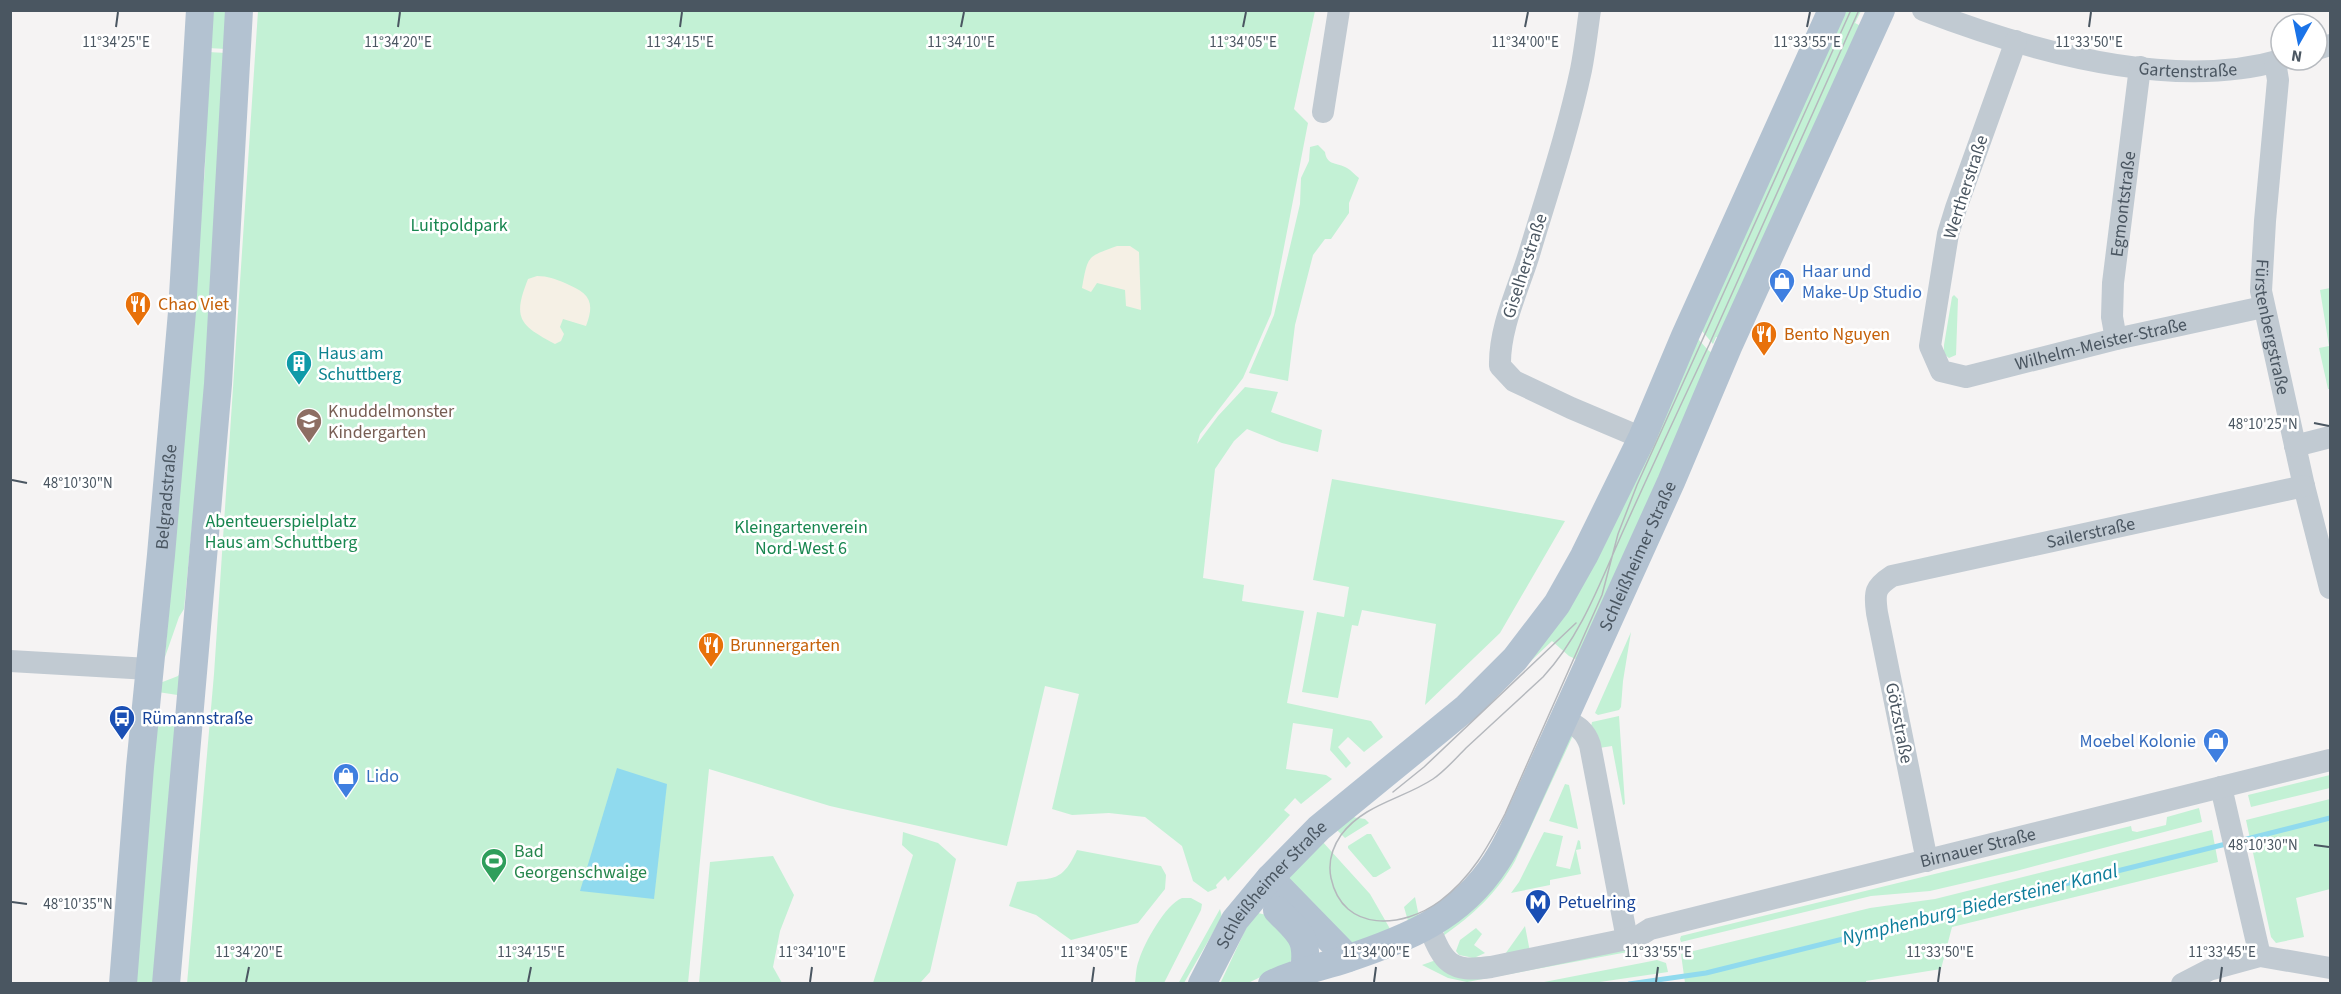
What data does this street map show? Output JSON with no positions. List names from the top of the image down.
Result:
{
  "streets": {
    "main road": ["Belgradstraße", "Schleißheimer Straße"],
    "street": [
      "Gartenstraße",
      "Wertherstraße",
      "Egmontstraße",
      "Giselherstraße",
      "Fürstenbergstraße",
      "Wilhelm-Meister-Straße",
      "Sailerstraße",
      "Götzstraße",
      "Birnauer Straße"
    ]
  },
  "crossings": [
    ["Gartenstraße", "Wertherstraße"],
    ["Gartenstraße", "Egmontstraße"],
    ["Wertherstraße", "Wilhelm-Meister-Straße"],
    ["Egmontstraße", "Wilhelm-Meister-Straße"],
    ["Giselherstraße", "Schleißheimer Straße"],
    ["Fürstenbergstraße", "Wilhelm-Meister-Straße"],
    ["Fürstenbergstraße", "Sailerstraße"],
    ["Sailerstraße", "Götzstraße"],
    ["Schleißheimer Straße", "Birnauer Straße"],
    ["Götzstraße", "Birnauer Straße"]
  ],
  "water": ["Nymphenburg-Biedersteiner Kanal"],
  "parks": ["Luitpoldpark", "Abenteuerspielplatz Haus am Schuttberg", "Kleingartenverein Nord-West 6"],
  "places": {
    "shop": ["Haar und Make-Up Studio", "Moebel Kolonie", "Lido"],
    "restaurant": ["Chao Viet", "Bento Nguyen", "Brunnergarten"],
    "building": ["Haus am Schuttberg"],
    "school or university": ["Knuddelmonster Kindergarten"],
    "bus stop": ["Rümannstraße"],
    "sports": ["Bad Georgenschwaige"],
    "metro station": ["Petuelring"]
  },
  "north": "bottom",
  "coordinates": [
    "11°34'25\"E",
    "11°34'20\"E",
    "11°34'15\"E",
    "11°34'10\"E",
    "11°34'05\"E",
    "11°34'00\"E",
    "11°33'55\"E",
    "11°33'50\"E",
    "48°10'25\"N",
    "48°10'30\"N",
    "48°10'35\"N",
    "11°33'45\"E"
  ]
}
